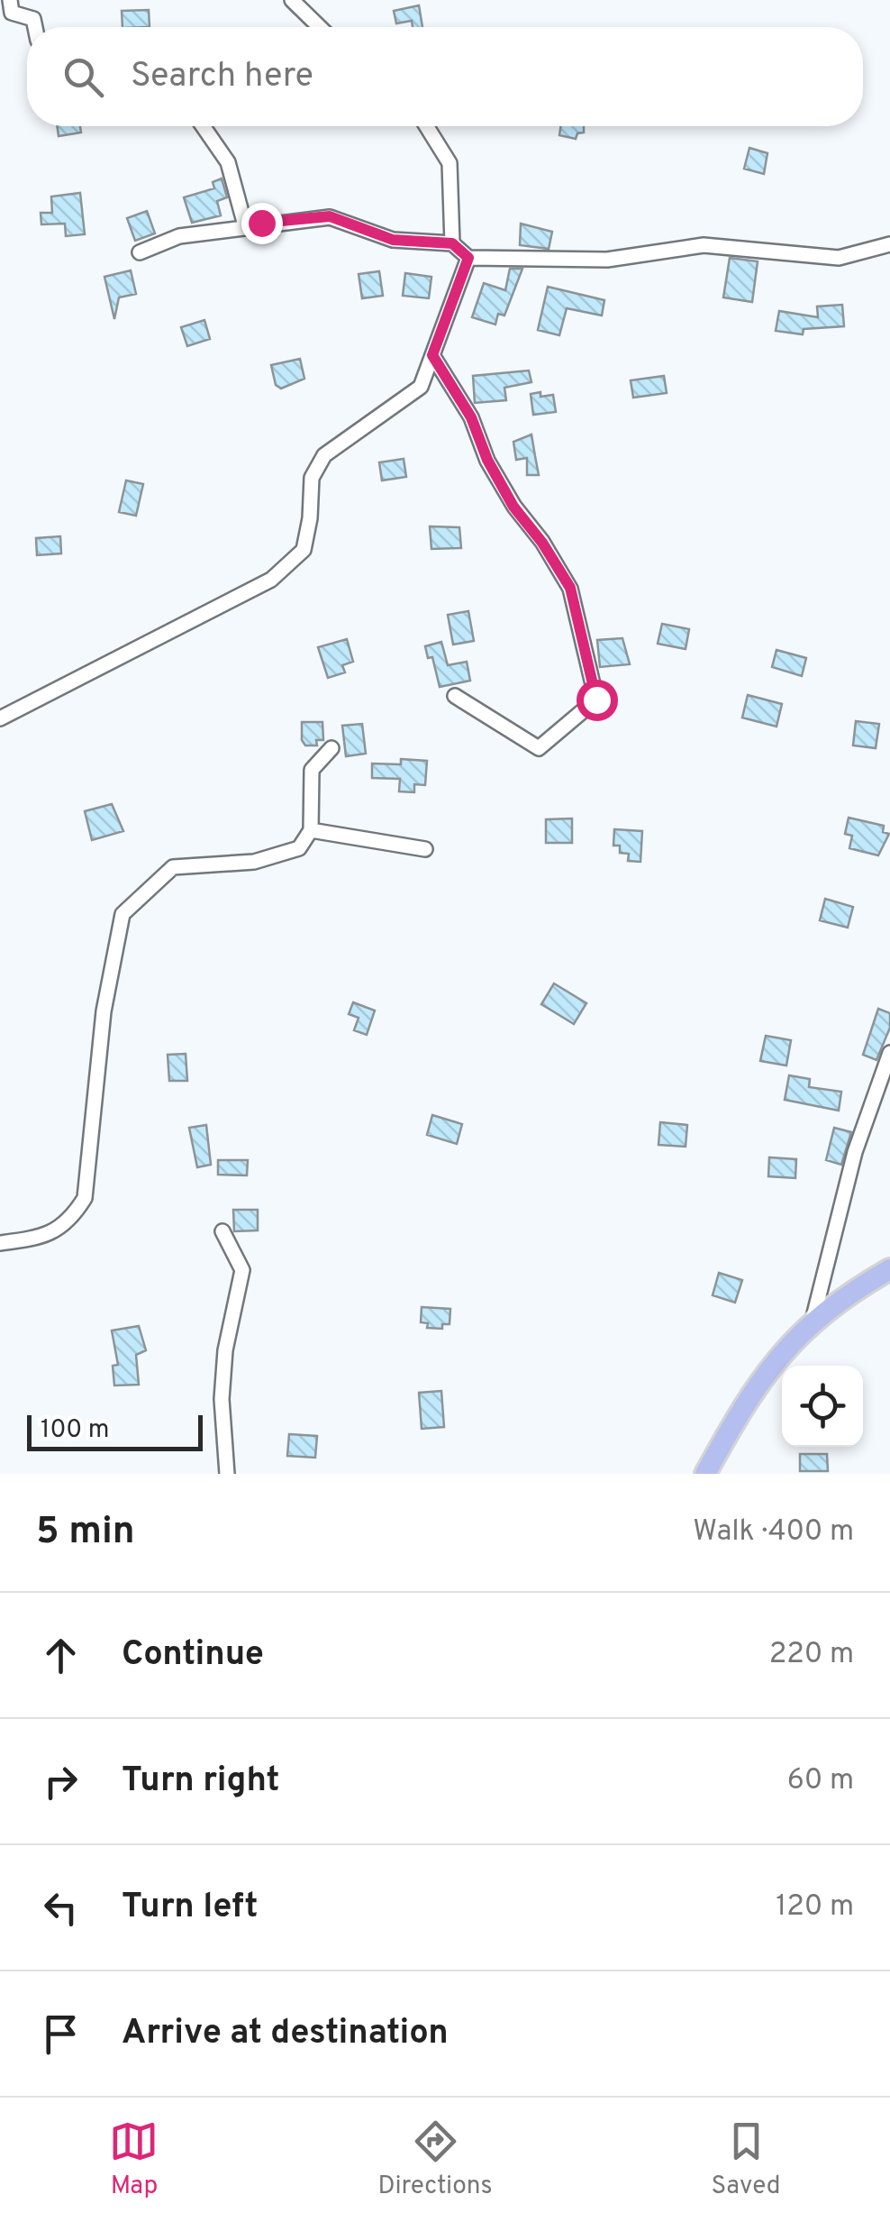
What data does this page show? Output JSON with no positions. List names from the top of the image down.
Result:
{
  "scale_bar": "100 m",
  "page": {
    "search": "Search here",
    "scale": "100 m",
    "heading": ["5 min", "Walk · 400 m"],
    "list": [
      ["Continue", "220 m"],
      ["Turn right", "60 m"],
      ["Turn left", "120 m"],
      "Arrive at destination"
    ],
    "nav": ["Map", "Directions", "Saved"]
  }
}
